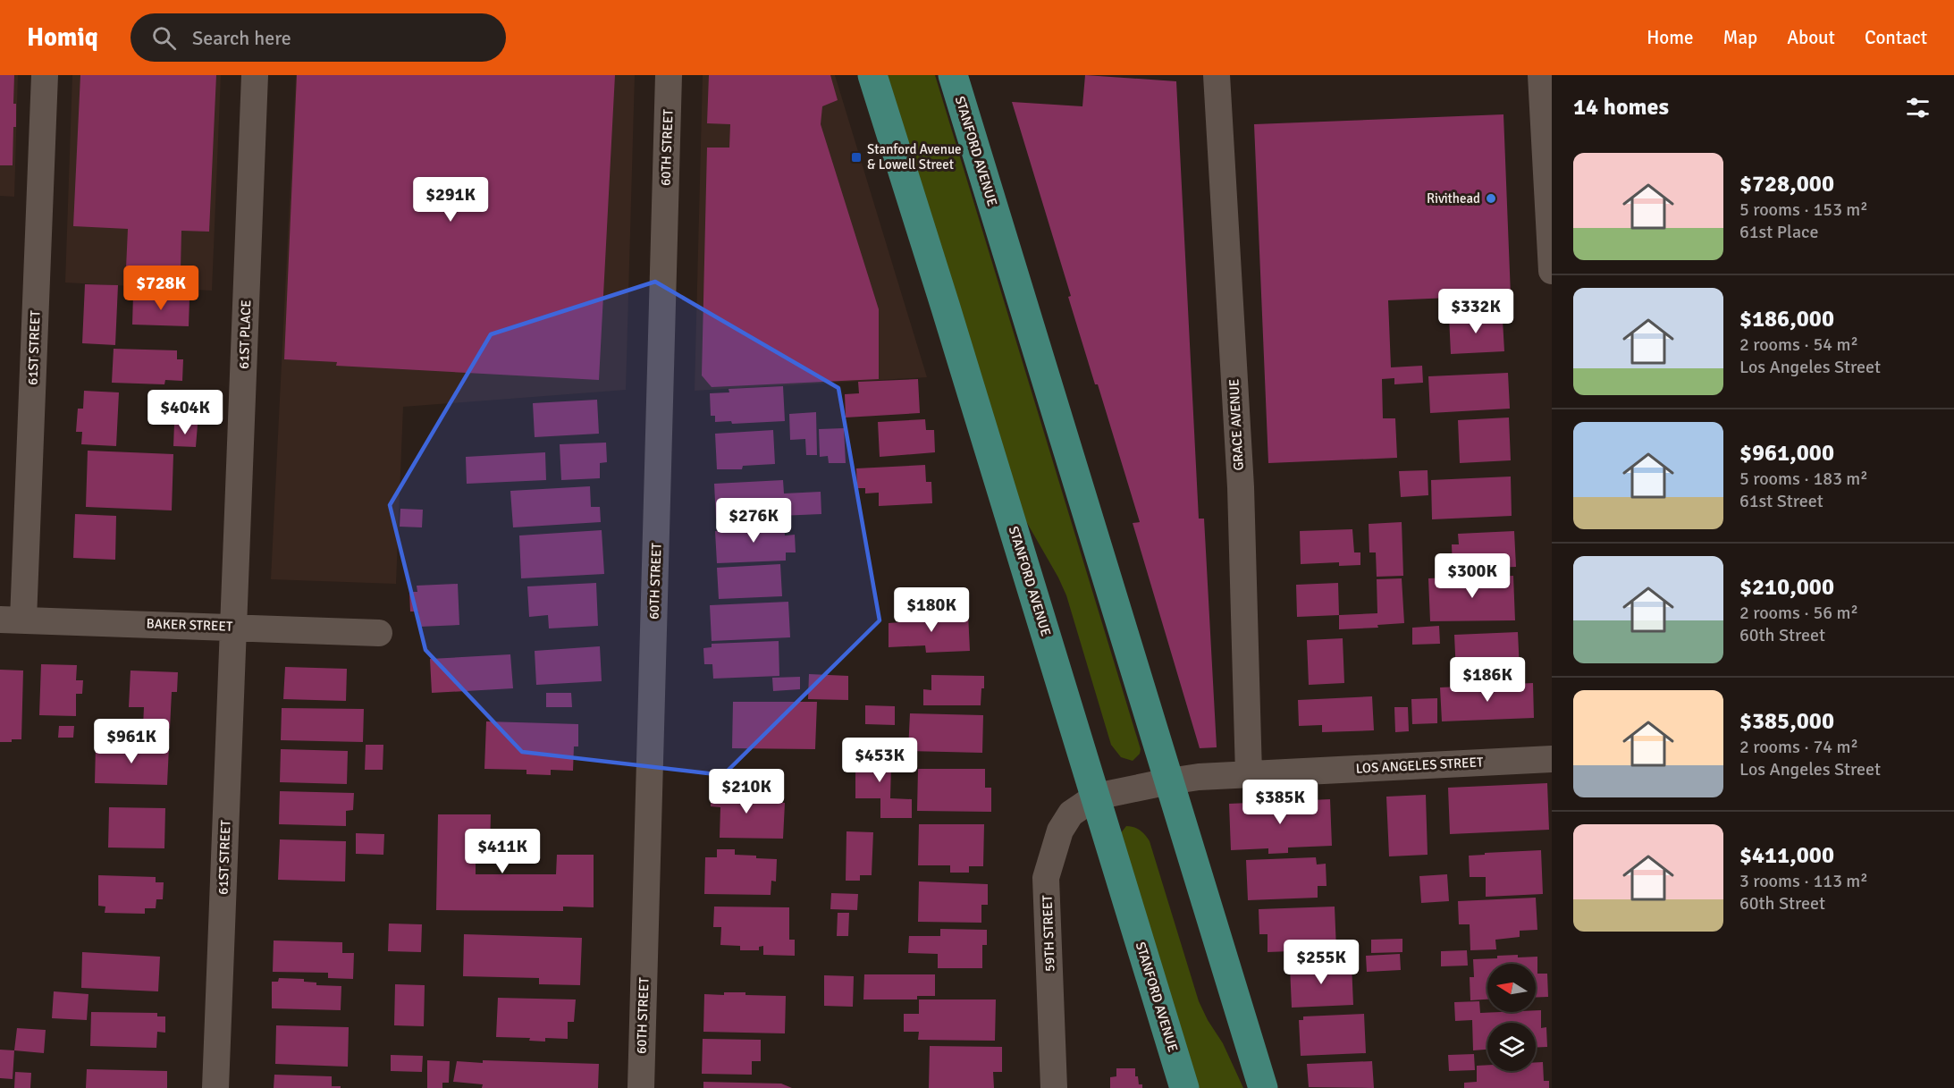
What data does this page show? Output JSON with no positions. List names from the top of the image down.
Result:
{
  "streets": {
    "main road": ["STANFORD AVENUE"],
    "street": [
      "60TH STREET",
      "61ST PLACE",
      "61ST STREET",
      "GRACE AVENUE",
      "BAKER STREET",
      "LOS ANGELES STREET",
      "59TH STREET"
    ]
  },
  "crossings": [
    ["STANFORD AVENUE", "LOS ANGELES STREET"],
    ["STANFORD AVENUE", "59TH STREET"],
    ["61ST PLACE", "61ST STREET"],
    ["61ST PLACE", "BAKER STREET"],
    ["61ST STREET", "BAKER STREET"],
    ["GRACE AVENUE", "LOS ANGELES STREET"],
    ["LOS ANGELES STREET", "59TH STREET"]
  ],
  "places": {
    "transit": ["Stanford Avenue & Lowell Street"],
    "other": ["Rivithead"]
  },
  "north": "left",
  "page": {
    "header": "Homiq",
    "search": "Search here",
    "nav": [
      "Home",
      "Map",
      "About",
      "Contact"
    ],
    "heading": "14 homes",
    "list": [
      {
        "name": "$728,000",
        "note": "5 rooms · 153 m² · 61st Place"
      },
      {
        "name": "$186,000",
        "note": "2 rooms · 54 m² · Los Angeles Street"
      },
      {
        "name": "$961,000",
        "note": "5 rooms · 183 m² · 61st Street"
      },
      {
        "name": "$210,000",
        "note": "2 rooms · 56 m² · 60th Street"
      },
      {
        "name": "$385,000",
        "note": "2 rooms · 74 m² · Los Angeles Street"
      },
      {
        "name": "$411,000",
        "note": "3 rooms · 113 m² · 60th Street"
      }
    ],
    "price": [
      "$291K",
      "$728K",
      "$332K",
      "$404K",
      "$276K",
      "$300K",
      "$180K",
      "$186K",
      "$961K",
      "$453K",
      "$210K",
      "$385K",
      "$411K",
      "$255K"
    ]
  }
}
